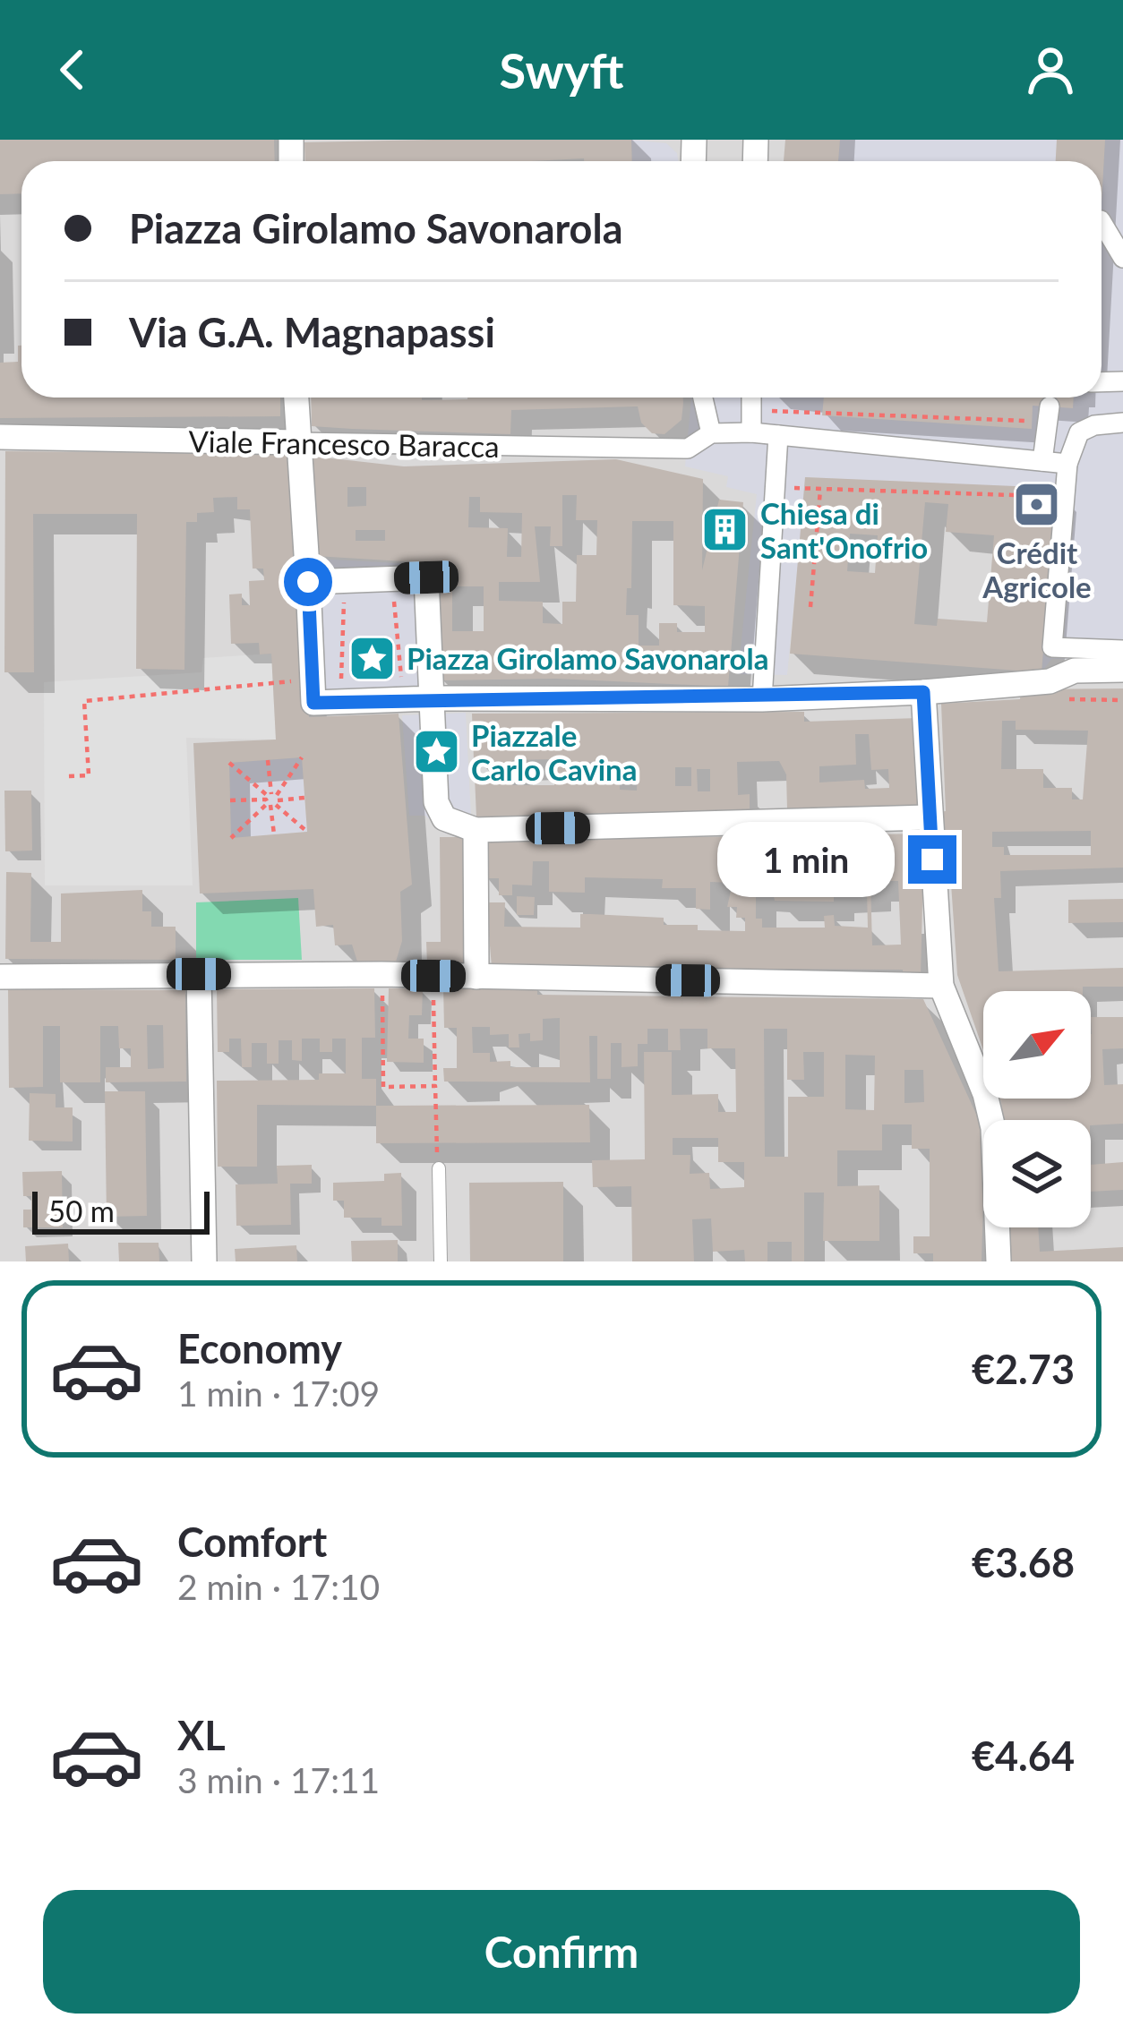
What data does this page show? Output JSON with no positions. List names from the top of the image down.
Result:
{
  "streets": {
    "street": ["Viale Francesco Baracca"]
  },
  "places": {
    "bank": ["Crédit Agricole"],
    "building": ["Chiesa di Sant'Onofrio"],
    "place": ["Piazza Girolamo Savonarola", "Piazzale Carlo Cavina"]
  },
  "scale_bar": "50 m",
  "north": "top right",
  "page": {
    "header": "Swyft",
    "banner": ["Piazza Girolamo Savonarola", "Via G.A. Magnapassi"],
    "bubble": "1 min",
    "scale": "50 m",
    "list": [
      {
        "name": "Economy",
        "note": "1 min · 17:09",
        "value": "€2.73"
      },
      {
        "name": "Comfort",
        "note": "2 min · 17:10",
        "value": "€3.68"
      },
      {
        "name": "XL",
        "note": "3 min · 17:11",
        "value": "€4.64"
      }
    ],
    "buttons": "Confirm"
  }
}
